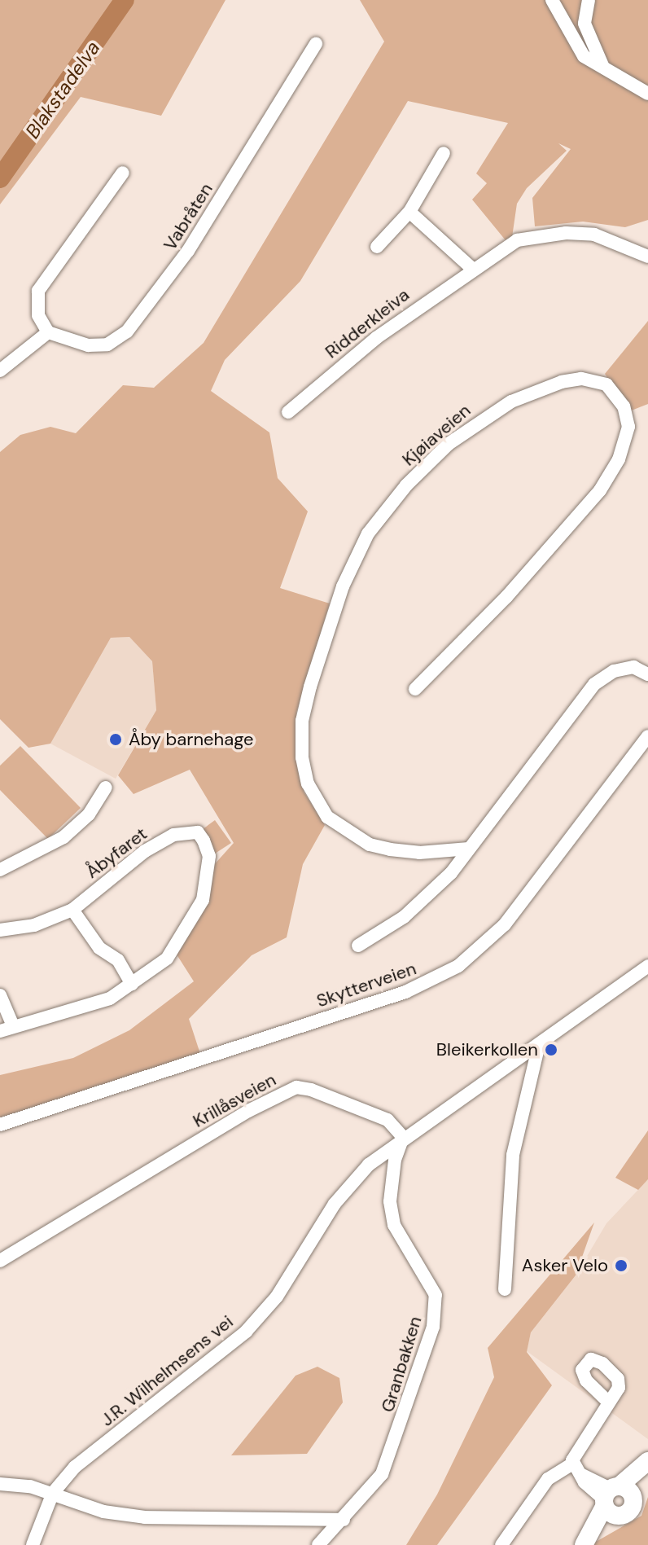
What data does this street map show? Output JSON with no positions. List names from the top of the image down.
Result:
{
  "streets": {
    "street": [
      "Vabråten",
      "Ridderkleiva",
      "Kjøiaveien",
      "Åbyfaret",
      "Skytterveien",
      "Krillåsveien",
      "Granbakken",
      "J.R. Wilhelmsens vei"
    ]
  },
  "crossings": [
    ["Krillåsveien", "Granbakken"],
    ["Krillåsveien", "J.R. Wilhelmsens vei"],
    ["Granbakken", "J.R. Wilhelmsens vei"]
  ],
  "water": ["Blakstadelva"],
  "places": ["Åby barnehage", "Bleikerkollen", "Asker Velo"]
}
